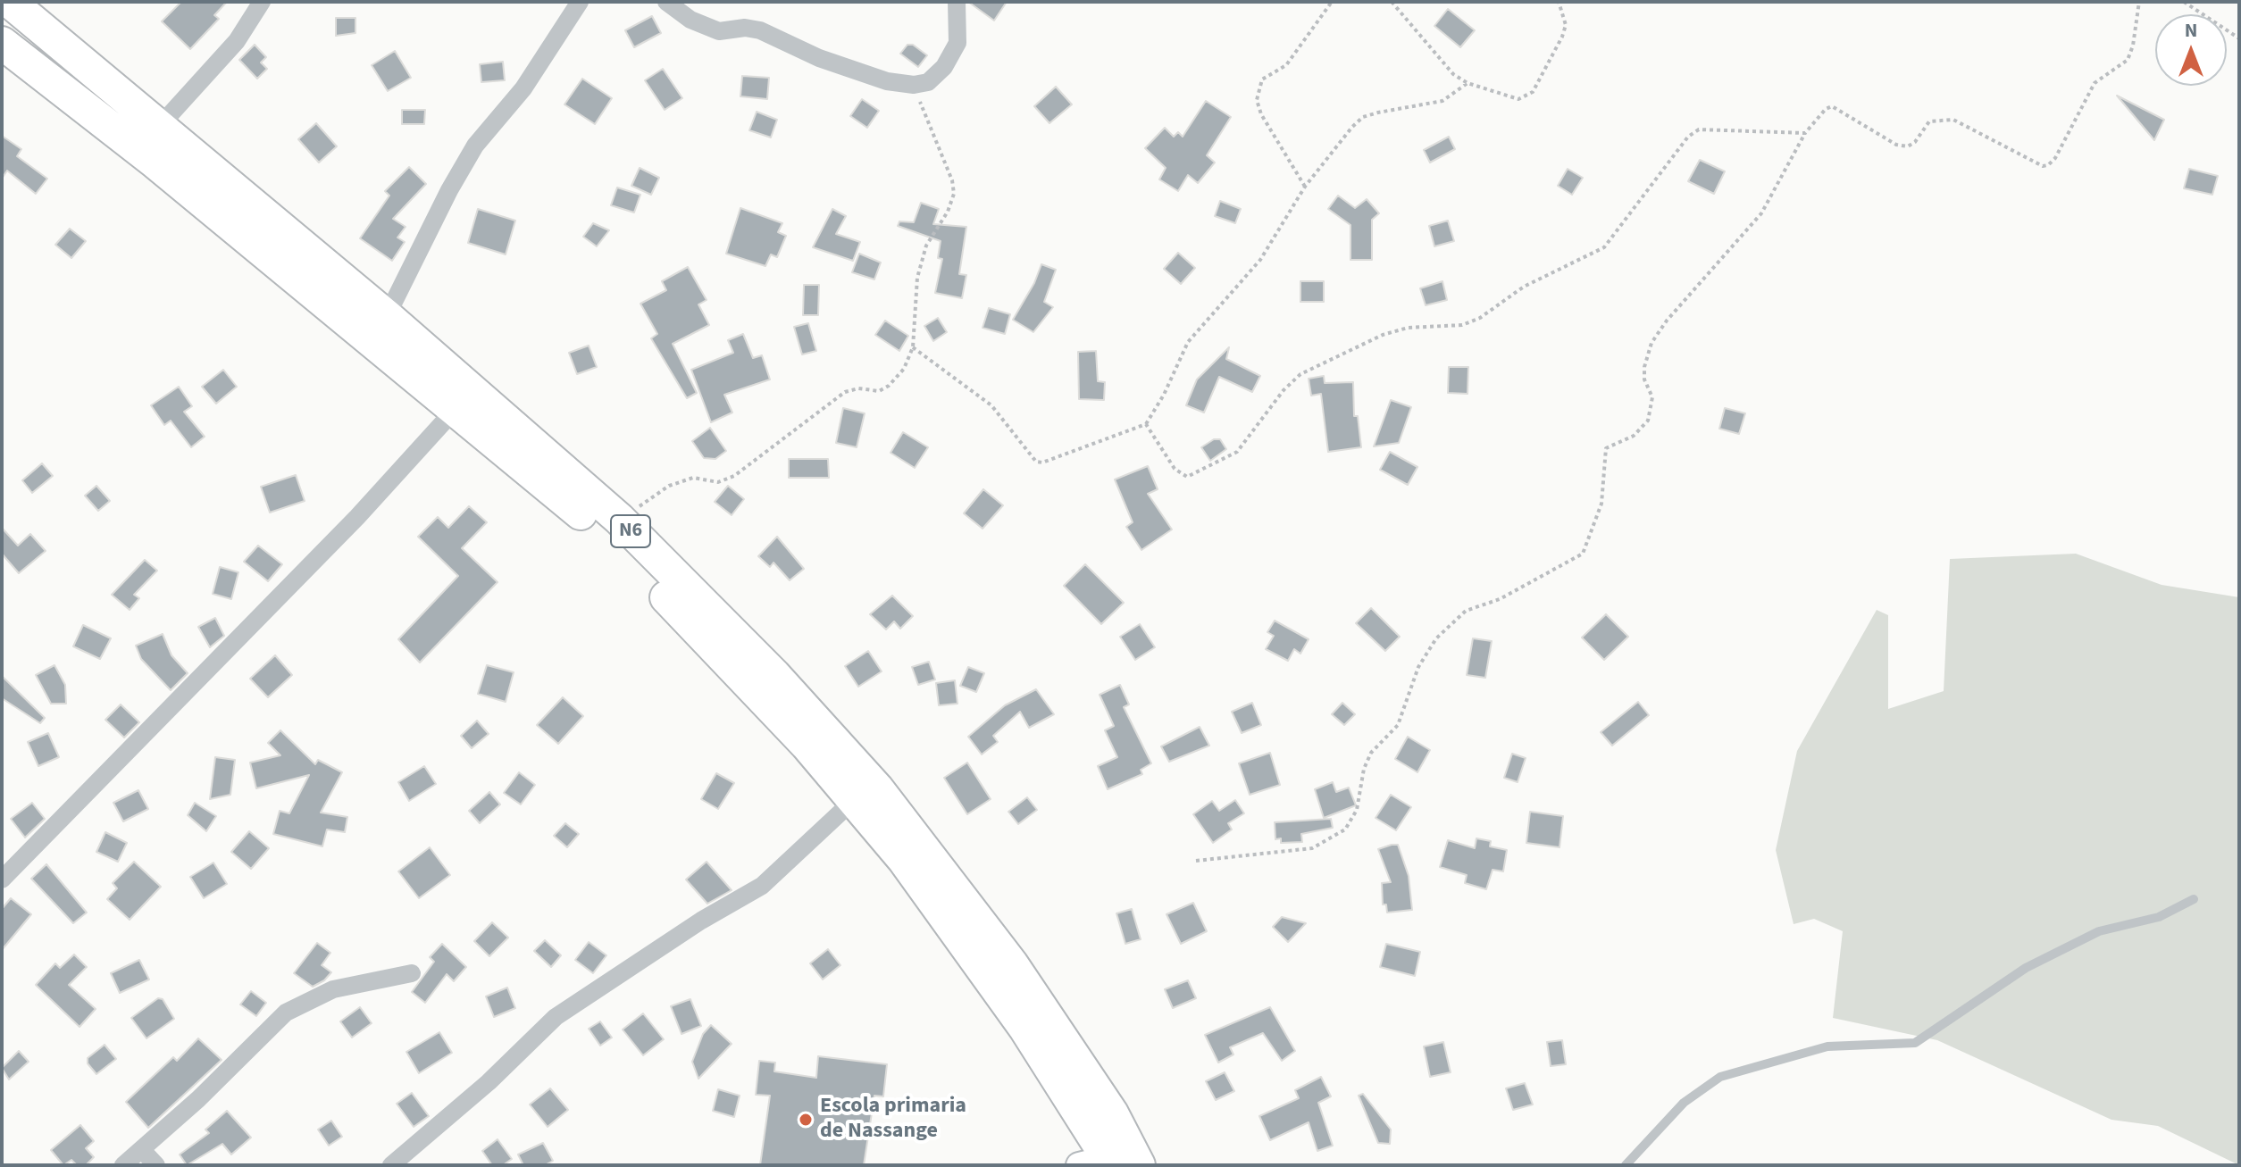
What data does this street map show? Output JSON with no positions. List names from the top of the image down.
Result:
{
  "streets": {
    "highway": ["N6"]
  },
  "places": ["Escola primaria de Nassange"],
  "north": "top"
}
